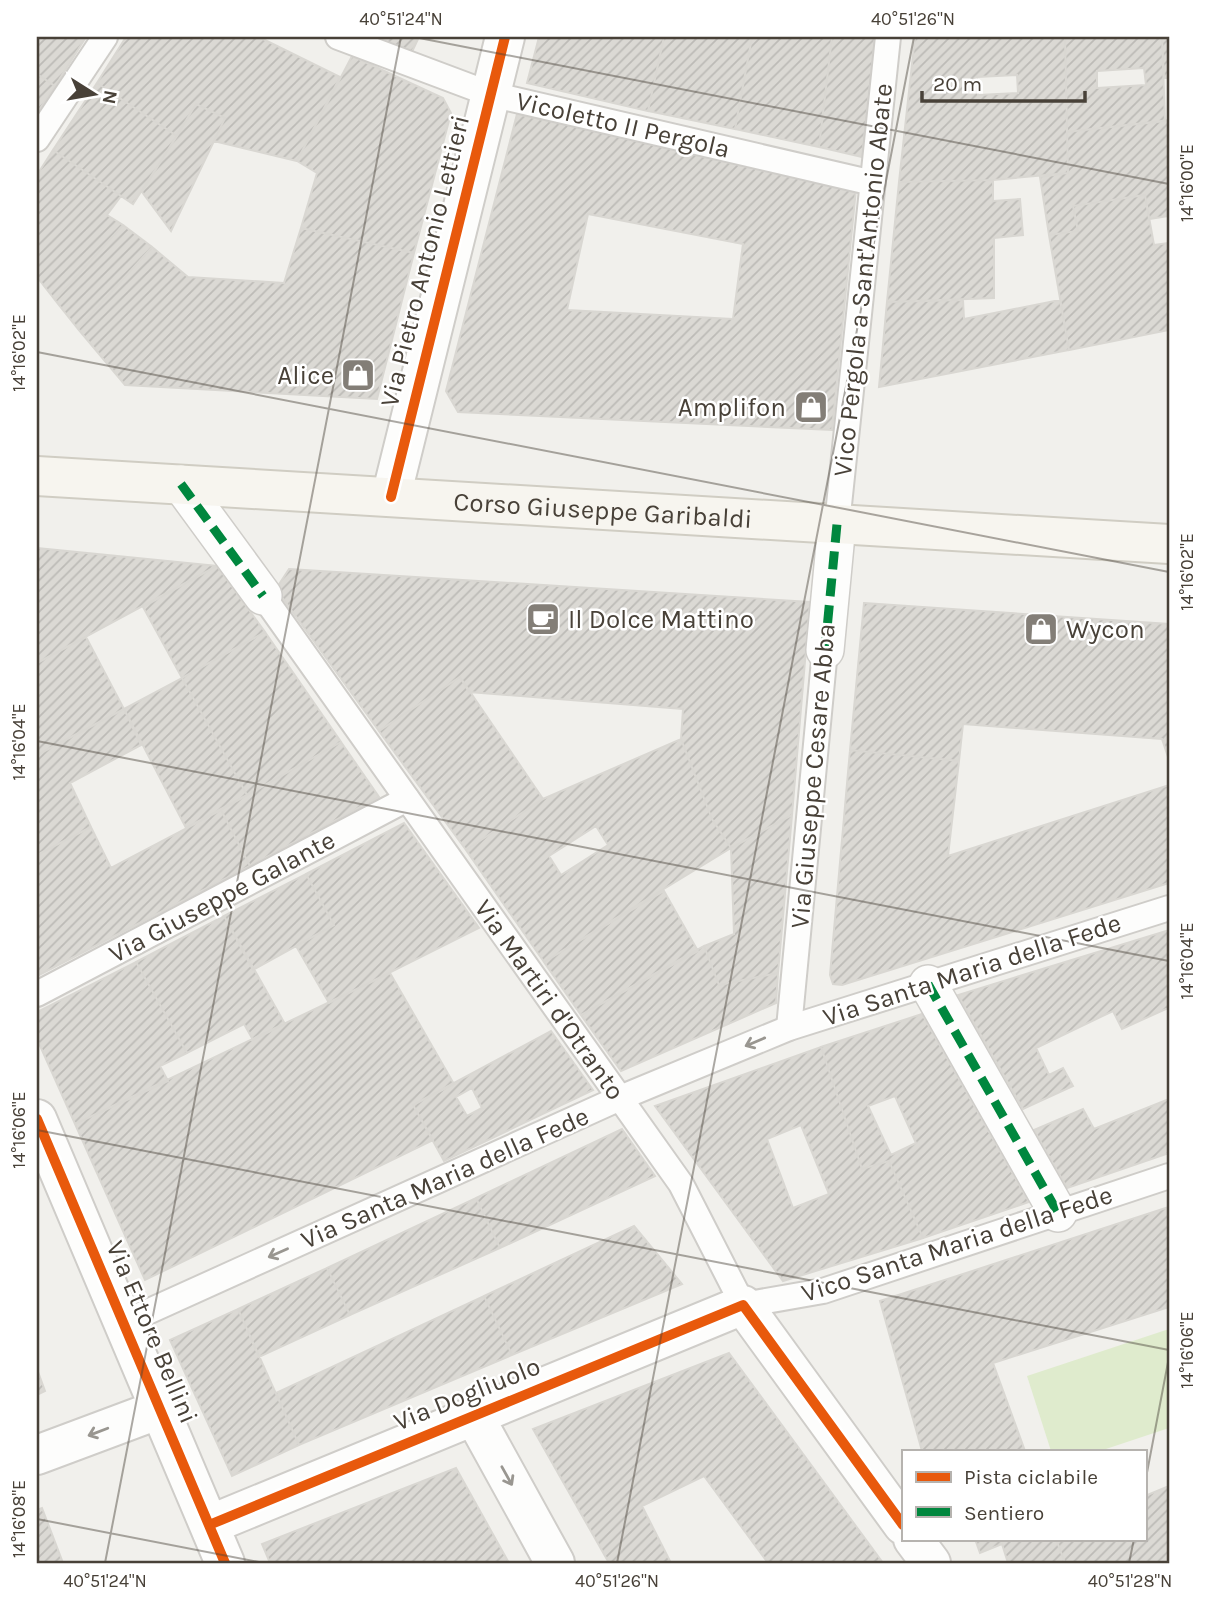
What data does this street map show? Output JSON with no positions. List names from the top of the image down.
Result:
{
  "streets": {
    "main road": ["Corso Giuseppe Garibaldi"],
    "street": [
      "Via Pietro Antonio Lettieri",
      "Via Giuseppe Cesare Abba",
      "Via Martiri d'Otranto",
      "Via Ettore Bellini",
      "Via Dogliuolo"
    ],
    "lane": [
      "Vicoletto II Pergola",
      "Vico Pergola a Sant'Antonio Abate",
      "Via Giuseppe Galante",
      "Via Santa Maria della Fede",
      "Vico Santa Maria della Fede"
    ]
  },
  "crossings": [
    ["Vicoletto II Pergola", "Via Pietro Antonio Lettieri"],
    ["Vicoletto II Pergola", "Vico Pergola a Sant'Antonio Abate"],
    ["Via Pietro Antonio Lettieri", "Corso Giuseppe Garibaldi"],
    ["Vico Pergola a Sant'Antonio Abate", "Corso Giuseppe Garibaldi"],
    ["Vico Pergola a Sant'Antonio Abate", "Via Giuseppe Cesare Abba"],
    ["Corso Giuseppe Garibaldi", "Via Giuseppe Cesare Abba"],
    ["Corso Giuseppe Garibaldi", "Via Martiri d'Otranto"],
    ["Via Giuseppe Cesare Abba", "Via Santa Maria della Fede"],
    ["Via Giuseppe Galante", "Via Martiri d'Otranto"],
    ["Via Santa Maria della Fede", "Via Martiri d'Otranto"],
    ["Via Santa Maria della Fede", "Via Ettore Bellini"],
    ["Via Martiri d'Otranto", "Vico Santa Maria della Fede"],
    ["Via Martiri d'Otranto", "Via Dogliuolo"],
    ["Vico Santa Maria della Fede", "Via Dogliuolo"],
    ["Via Ettore Bellini", "Via Dogliuolo"]
  ],
  "one_way": ["Via Santa Maria della Fede"],
  "places": {
    "shop": ["Alice", "Amplifon", "Wycon"],
    "cafe": ["Il Dolce Mattino"]
  },
  "legend": ["Pista ciclabile", "Sentiero"],
  "scale_bar": "20 m",
  "north": "right",
  "coordinates": [
    "40°51'24\"N",
    "40°51'26\"N",
    "14°16'00\"E",
    "14°16'02\"E",
    "14°16'04\"E",
    "14°16'06\"E",
    "14°16'08\"E",
    "40°51'28\"N"
  ]
}
